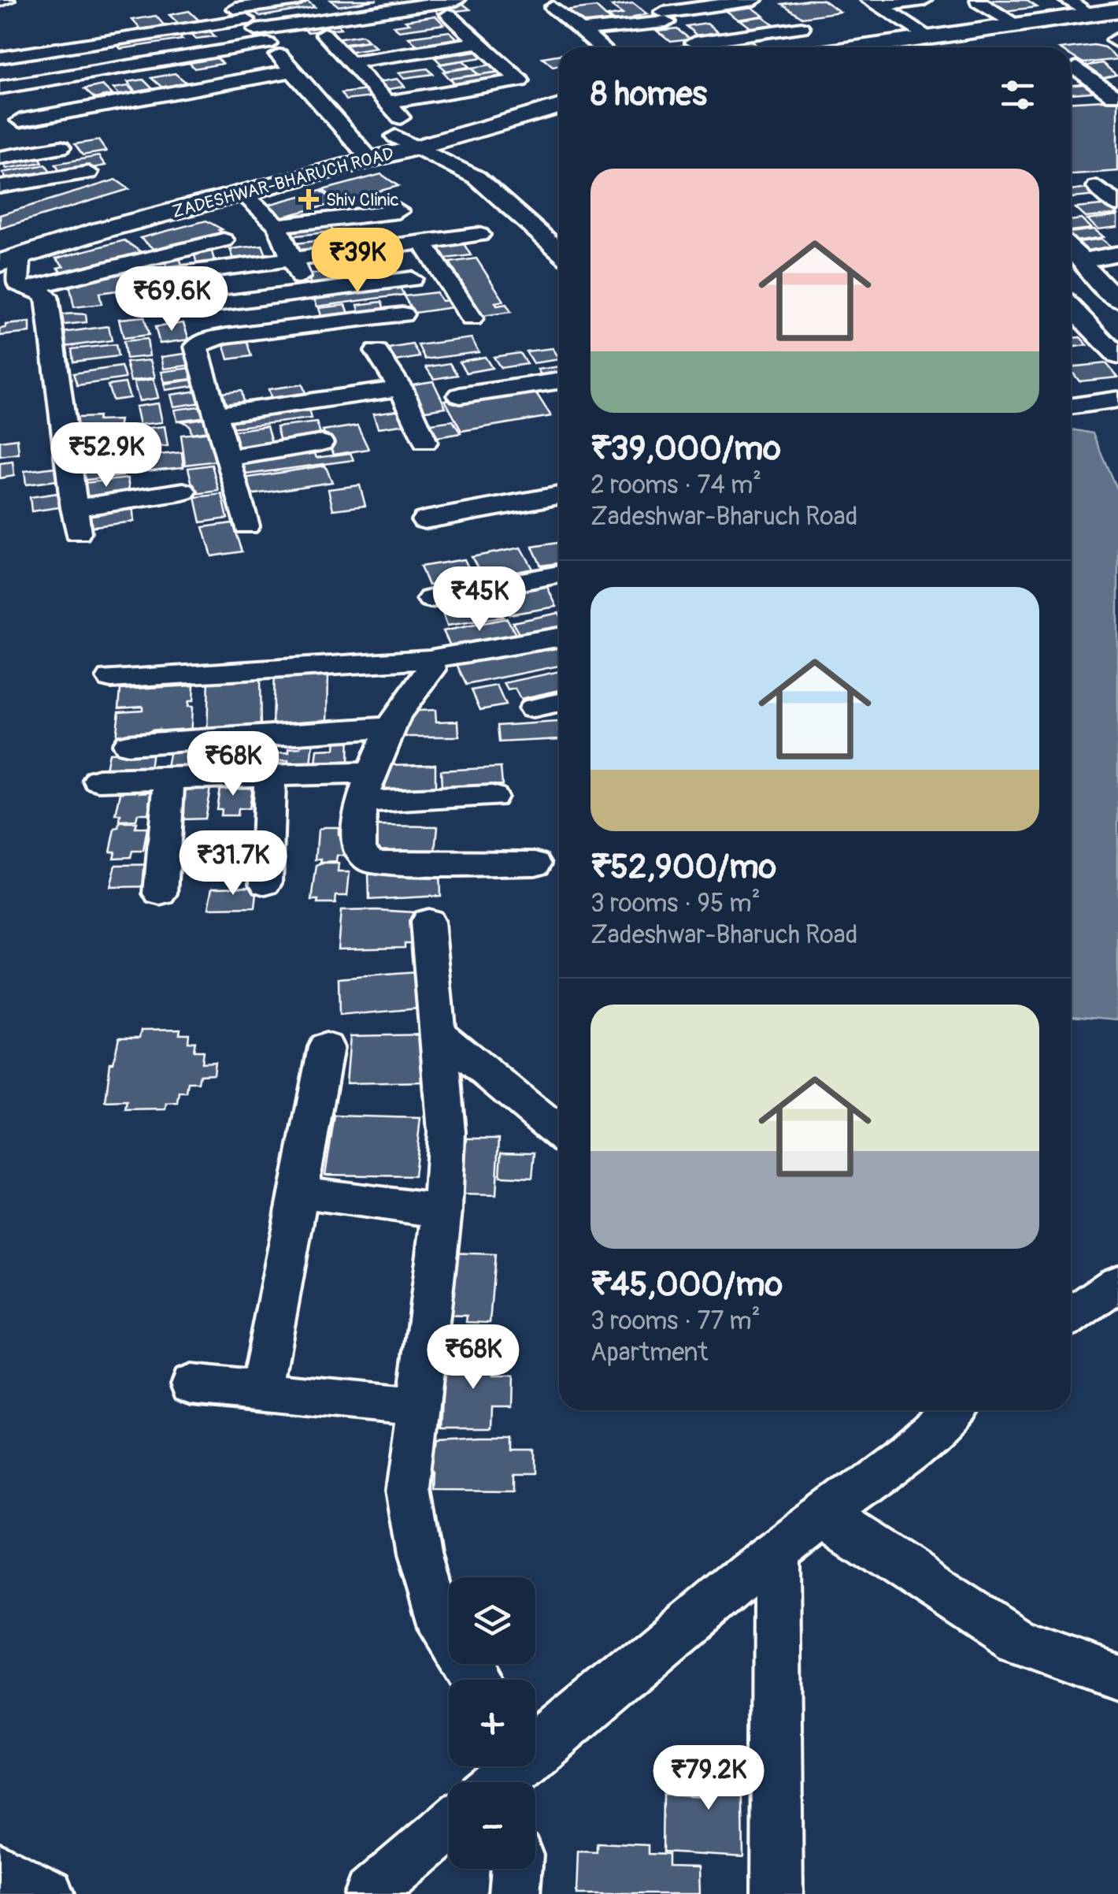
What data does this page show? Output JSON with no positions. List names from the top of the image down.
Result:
{
  "streets": {
    "main road": ["ZADESHWAR-BHARUCH ROAD"]
  },
  "places": {
    "health": ["Shiv Clinic"]
  },
  "page": {
    "heading": "8 homes",
    "list": [
      {
        "name": "₹39,000/mo",
        "note": "2 rooms · 74 m² · Zadeshwar-Bharuch Road"
      },
      {
        "name": "₹52,900/mo",
        "note": "3 rooms · 95 m² · Zadeshwar-Bharuch Road"
      },
      {
        "name": "₹45,000/mo",
        "note": "3 rooms · 77 m² · Apartment"
      }
    ],
    "price": [
      "₹39K",
      "₹69.6K",
      "₹52.9K",
      "₹45K",
      "₹68K",
      "₹31.7K",
      "₹68K",
      "₹79.2K"
    ],
    "map_buttons": ["+", "−"]
  }
}
